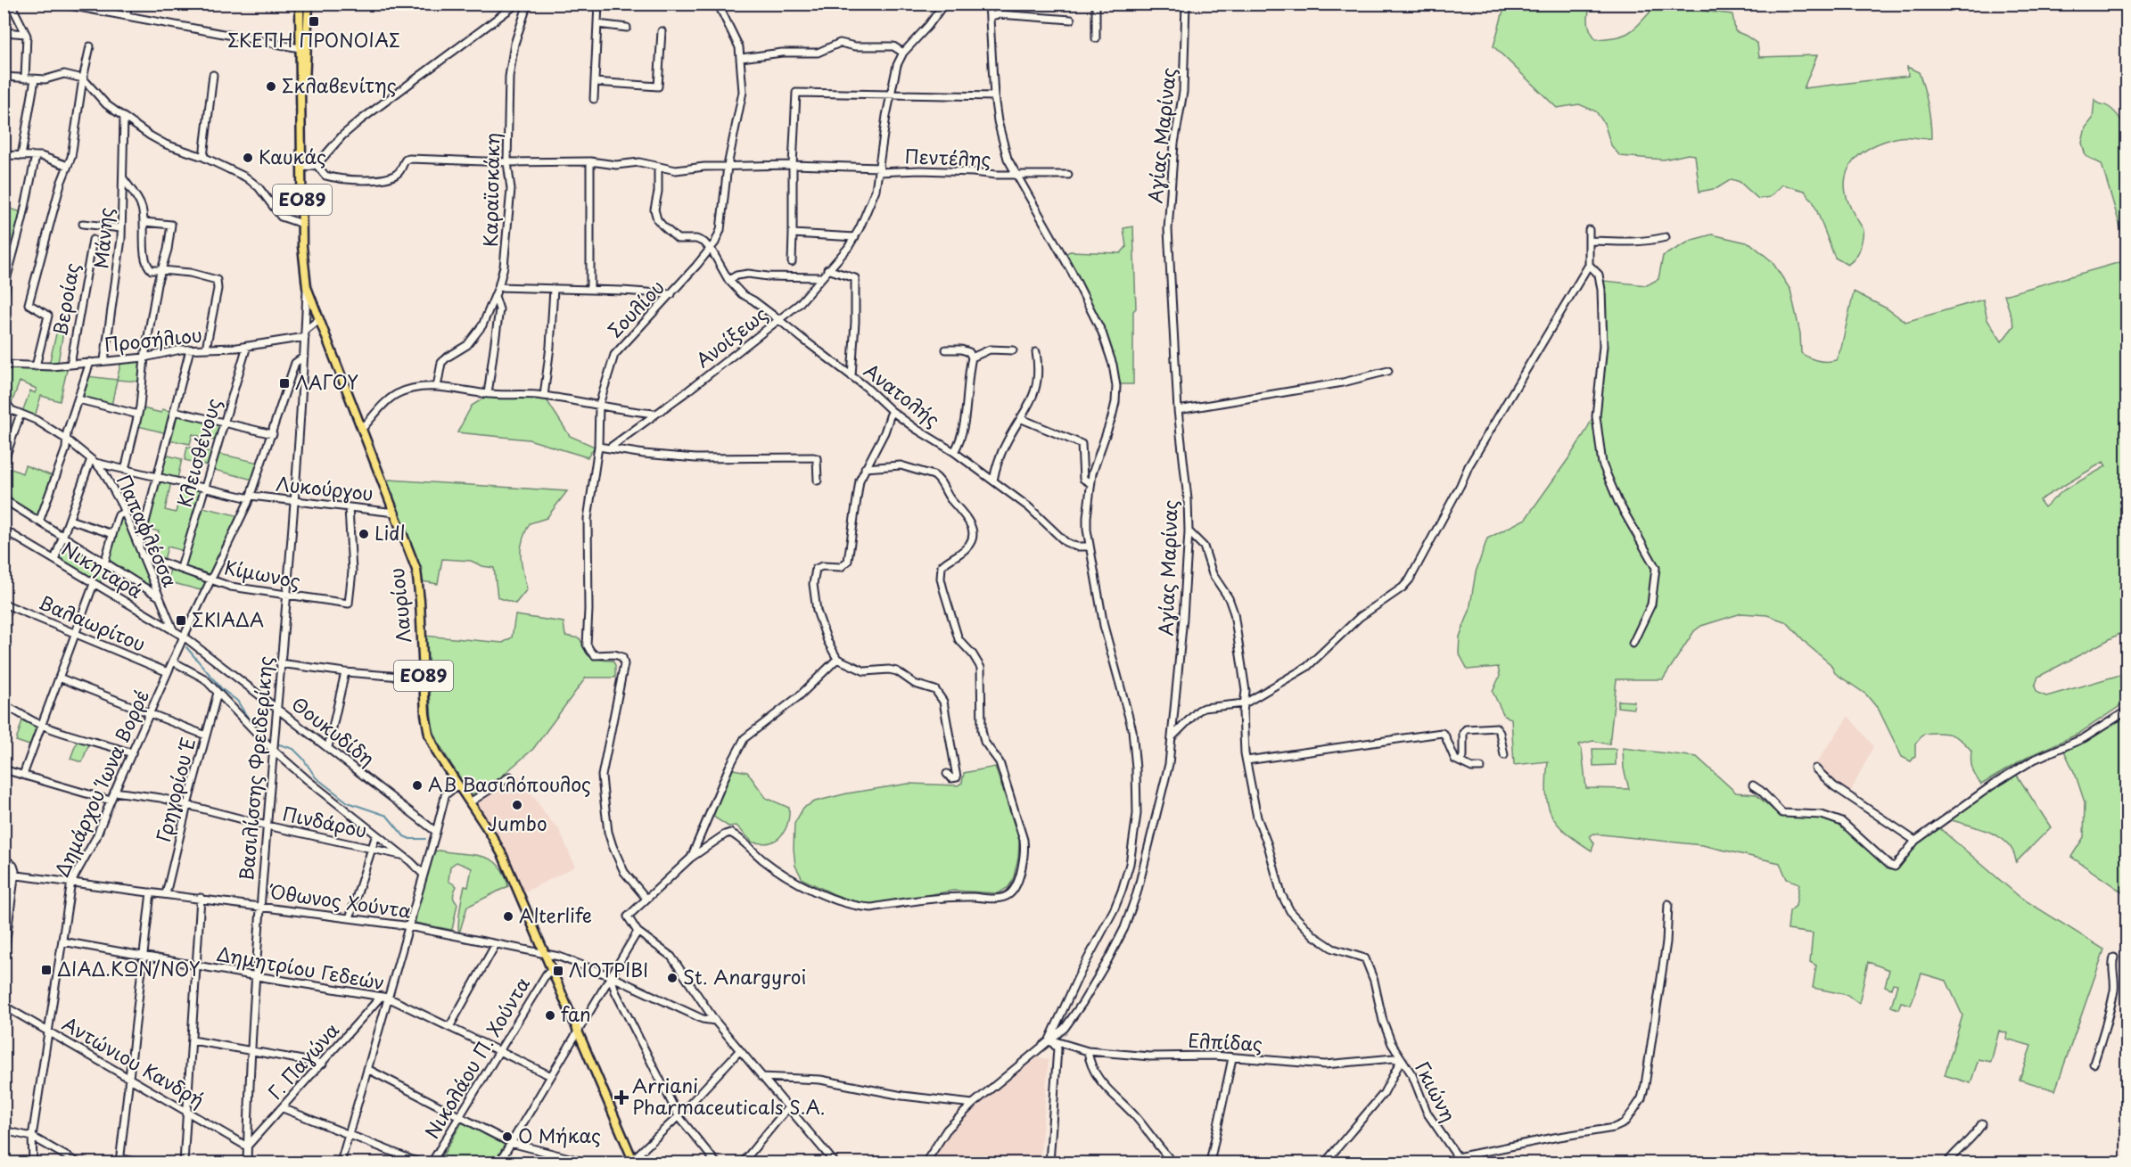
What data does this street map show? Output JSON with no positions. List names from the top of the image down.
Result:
{
  "streets": {
    "main road": ["ΕΟ89", "Λαυρίου"],
    "street": [
      "Αγίας Μαρίνας",
      "Πεντέλης",
      "Καραϊσκάκη",
      "Μάνης",
      "Βεροίας",
      "Σουλίου",
      "Ανοίξεως",
      "Προσήλιου",
      "Ανατολής",
      "Κλεισθένους",
      "Λυκούργου",
      "Παπαφλέσσα",
      "Νικηταρά",
      "Κίμωνος",
      "Βαλαωρίτου",
      "Θουκυδίδη",
      "Βασιλίσσης Φρειδερίκης",
      "Δημάρχου Ίωνα Βορρέ",
      "Γρηγορίου Ε΄",
      "Πινδάρου",
      "Όθωνος Χούντα",
      "Δημητρίου Γεδεών",
      "Ελπίδας",
      "Νικολάου Π. Χούντα",
      "Γ. Παγώνα",
      "Αντώνιου Κανδρή",
      "Γκιώνη"
    ]
  },
  "crossings": [
    ["Αγίας Μαρίνας", "Ελπίδας"],
    ["Πεντέλης", "Καραϊσκάκη"],
    ["Πεντέλης", "Σουλίου"],
    ["Πεντέλης", "Ανοίξεως"],
    ["Μάνης", "Προσήλιου"],
    ["Βεροίας", "Προσήλιου"],
    ["Σουλίου", "Ανατολής"],
    ["Ανοίξεως", "Ανατολής"],
    ["Προσήλιου", "Κλεισθένους"],
    ["Προσήλιου", "Βασιλίσσης Φρειδερίκης"],
    ["Κλεισθένους", "Λυκούργου"],
    ["Κλεισθένους", "Κίμωνος"],
    ["Λυκούργου", "Παπαφλέσσα"],
    ["Λυκούργου", "Κίμωνος"],
    ["Λυκούργου", "Λαυρίου"],
    ["Λυκούργου", "Βασιλίσσης Φρειδερίκης"],
    ["Λυκούργου", "Δημάρχου Ίωνα Βορρέ"],
    ["Παπαφλέσσα", "Νικηταρά"],
    ["Παπαφλέσσα", "Κίμωνος"],
    ["Νικηταρά", "Θουκυδίδη"],
    ["Νικηταρά", "Δημάρχου Ίωνα Βορρέ"],
    ["Κίμωνος", "Βασιλίσσης Φρειδερίκης"],
    ["Κίμωνος", "Δημάρχου Ίωνα Βορρέ"],
    ["Λαυρίου", "Βασιλίσσης Φρειδερίκης"],
    ["Λαυρίου", "Όθωνος Χούντα"],
    ["Λαυρίου", "Νικολάου Π. Χούντα"],
    ["Βαλαωρίτου", "Δημάρχου Ίωνα Βορρέ"],
    ["Θουκυδίδη", "Βασιλίσσης Φρειδερίκης"],
    ["Θουκυδίδη", "Δημάρχου Ίωνα Βορρέ"],
    ["Βασιλίσσης Φρειδερίκης", "Δημάρχου Ίωνα Βορρέ"],
    ["Βασιλίσσης Φρειδερίκης", "Πινδάρου"],
    ["Βασιλίσσης Φρειδερίκης", "Όθωνος Χούντα"],
    ["Βασιλίσσης Φρειδερίκης", "Δημητρίου Γεδεών"],
    ["Βασιλίσσης Φρειδερίκης", "Γ. Παγώνα"],
    ["Βασιλίσσης Φρειδερίκης", "Αντώνιου Κανδρή"],
    ["Δημάρχου Ίωνα Βορρέ", "Πινδάρου"],
    ["Δημάρχου Ίωνα Βορρέ", "Όθωνος Χούντα"],
    ["Δημάρχου Ίωνα Βορρέ", "Δημητρίου Γεδεών"],
    ["Δημάρχου Ίωνα Βορρέ", "Αντώνιου Κανδρή"],
    ["Γρηγορίου Ε΄", "Πινδάρου"],
    ["Γρηγορίου Ε΄", "Όθωνος Χούντα"],
    ["Δημητρίου Γεδεών", "Νικολάου Π. Χούντα"],
    ["Δημητρίου Γεδεών", "Γ. Παγώνα"],
    ["Ελπίδας", "Γκιώνη"],
    ["Γ. Παγώνα", "Αντώνιου Κανδρή"]
  ],
  "places": {
    "transit": [
      "ΣΚΕΠΗ ΠΡΟΝΟΙΑΣ",
      "ΛΑΓΟΥ",
      "ΣΚΙΑΔΑ",
      "ΔΙΑΔ.ΚΩΝ/ΝΟΥ",
      "ΛΙΟΤΡΙΒΙ"
    ],
    "other": [
      "Σκλαβενίτης",
      "Καυκάς",
      "Lidl",
      "ΑΒ Βασιλόπουλος",
      "Jumbo",
      "Alterlife",
      "St. Anargyroi",
      "fan",
      "Ο Μήκας"
    ],
    "health": ["Arriani Pharmaceuticals S.A."]
  }
}
